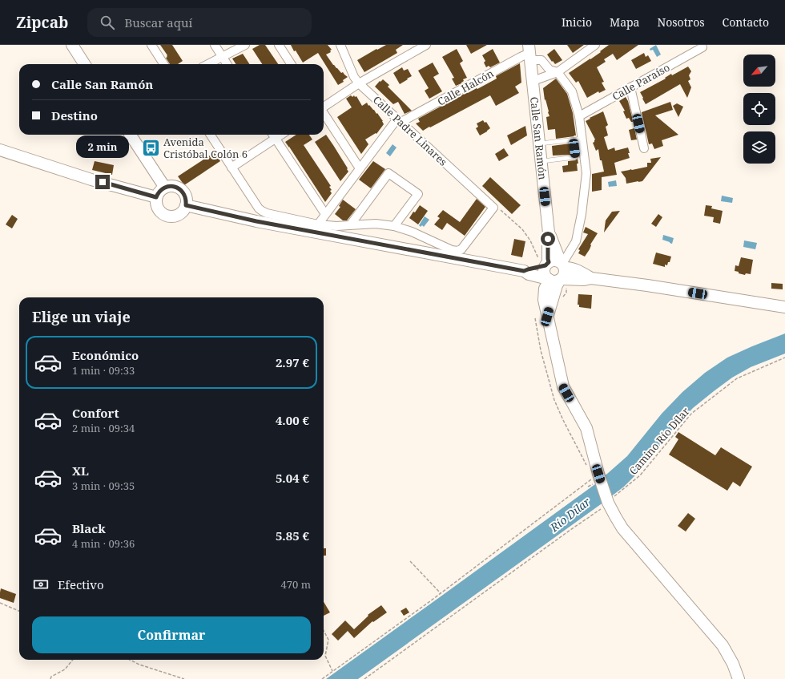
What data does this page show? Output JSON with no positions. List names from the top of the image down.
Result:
{
  "streets": {
    "street": [
      "Calle Paraíso",
      "Calle Halcón",
      "Calle Padre Linares",
      "Calle San Ramón"
    ],
    "path": ["Camino Río Dílar"]
  },
  "crossings": [
    ["Calle Halcón", "Calle Padre Linares"],
    ["Calle Halcón", "Calle San Ramón"]
  ],
  "water": ["Río Dílar"],
  "places": {
    "bus stop": ["Avenida Cristóbal Colón 6"]
  },
  "north": "bottom left",
  "page": {
    "header": "Zipcab",
    "search": "Buscar aquí",
    "nav": [
      "Inicio",
      "Mapa",
      "Nosotros",
      "Contacto"
    ],
    "banner": ["Calle San Ramón", "Destino"],
    "bubble": "2 min",
    "heading": "Elige un viaje",
    "list": [
      {
        "name": "Económico",
        "note": "1 min · 09:33",
        "value": "2.97 €"
      },
      {
        "name": "Confort",
        "note": "2 min · 09:34",
        "value": "4.00 €"
      },
      {
        "name": "XL",
        "note": "3 min · 09:35",
        "value": "5.04 €"
      },
      {
        "name": "Black",
        "note": "4 min · 09:36",
        "value": "5.85 €"
      }
    ],
    "pay": ["Efectivo", "470 m"],
    "buttons": "Confirmar"
  }
}
